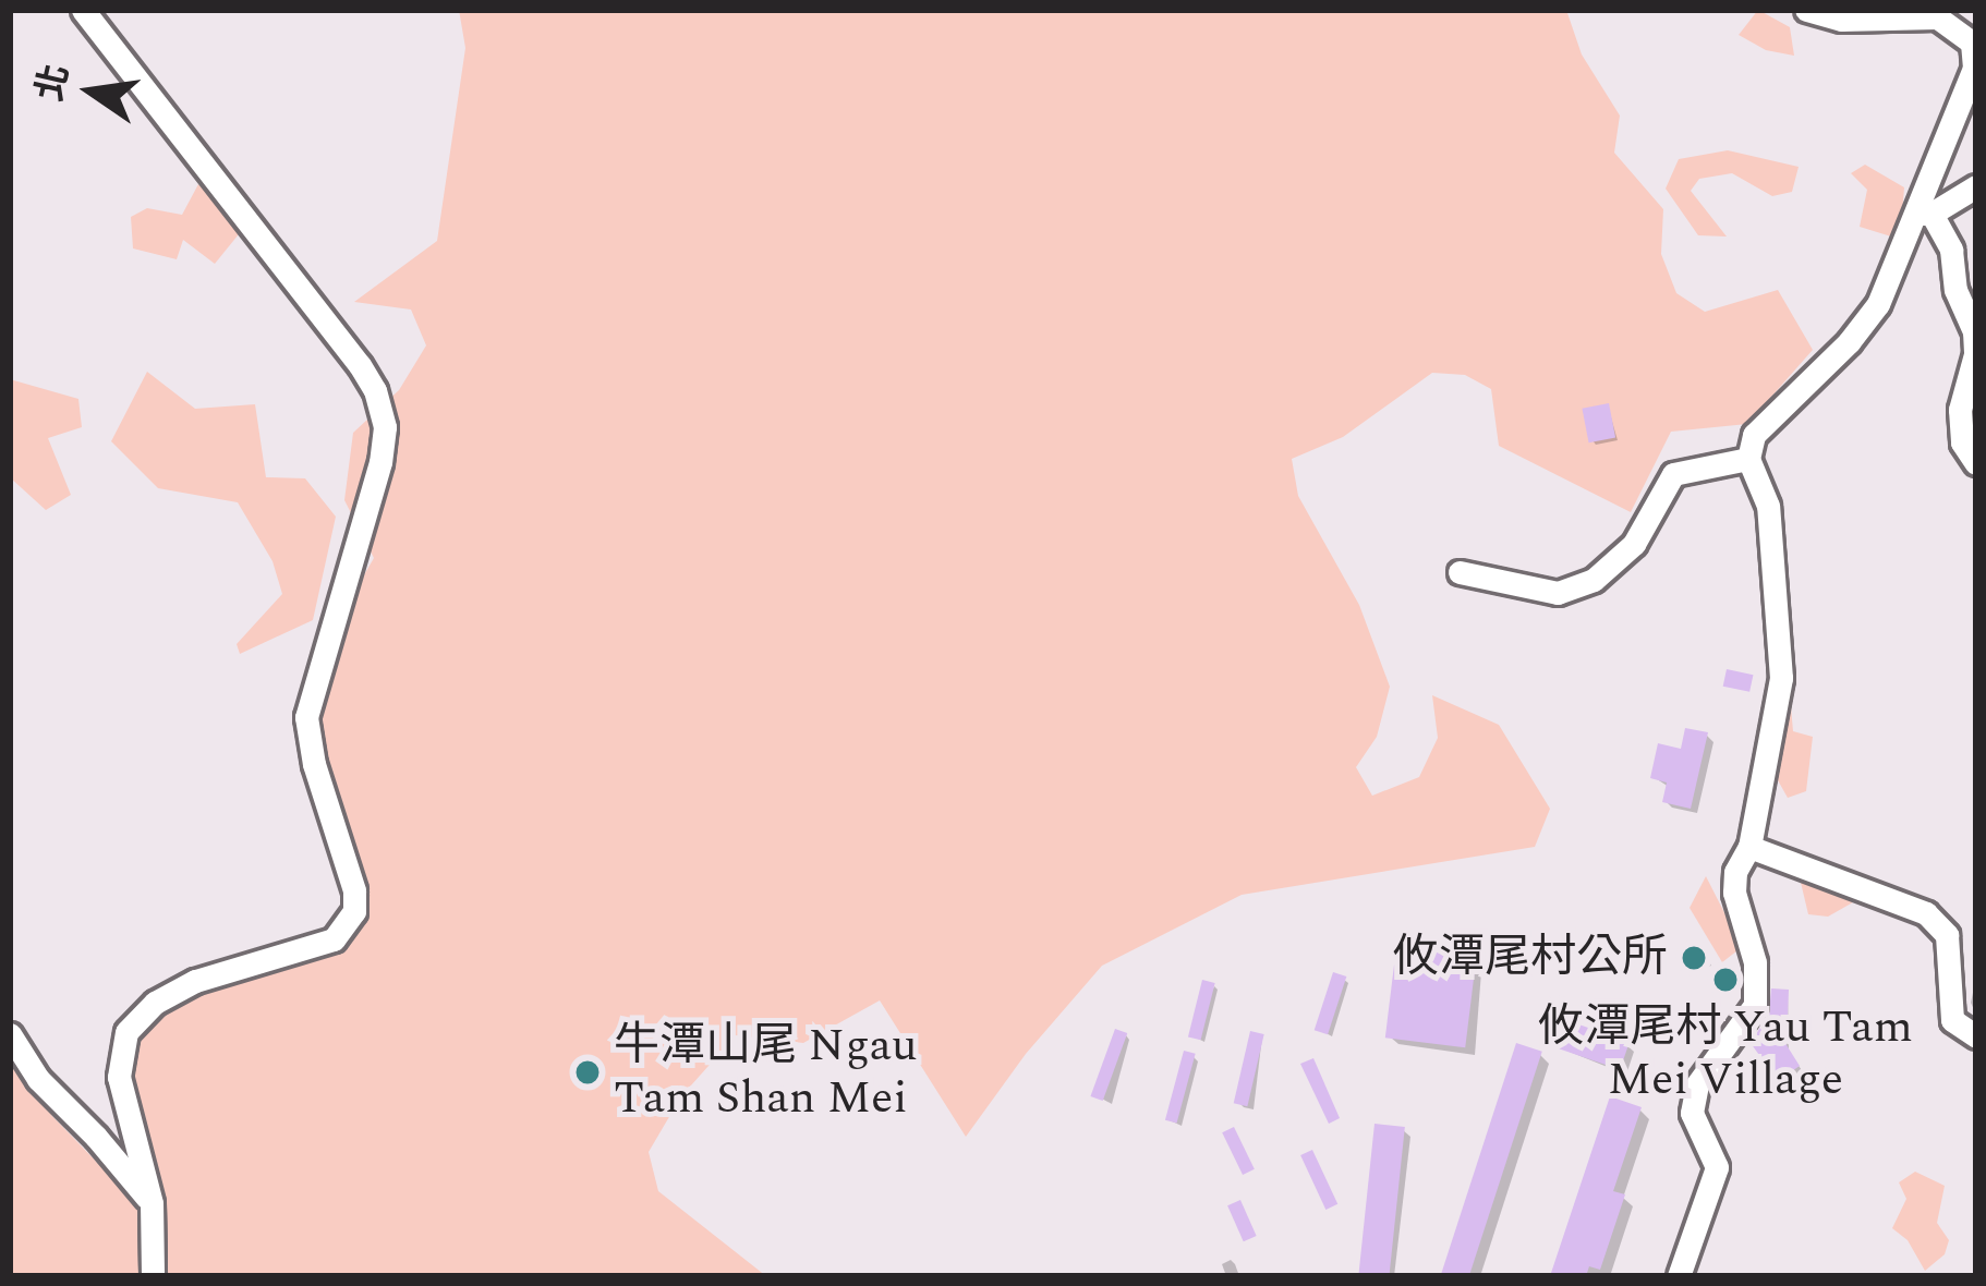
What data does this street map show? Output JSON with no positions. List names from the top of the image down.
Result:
{
  "places": ["攸潭尾村公所", "攸潭尾村 Yau Tam Mei Village", "牛潭山尾 Ngau Tam Shan Mei"],
  "north": "left"
}
